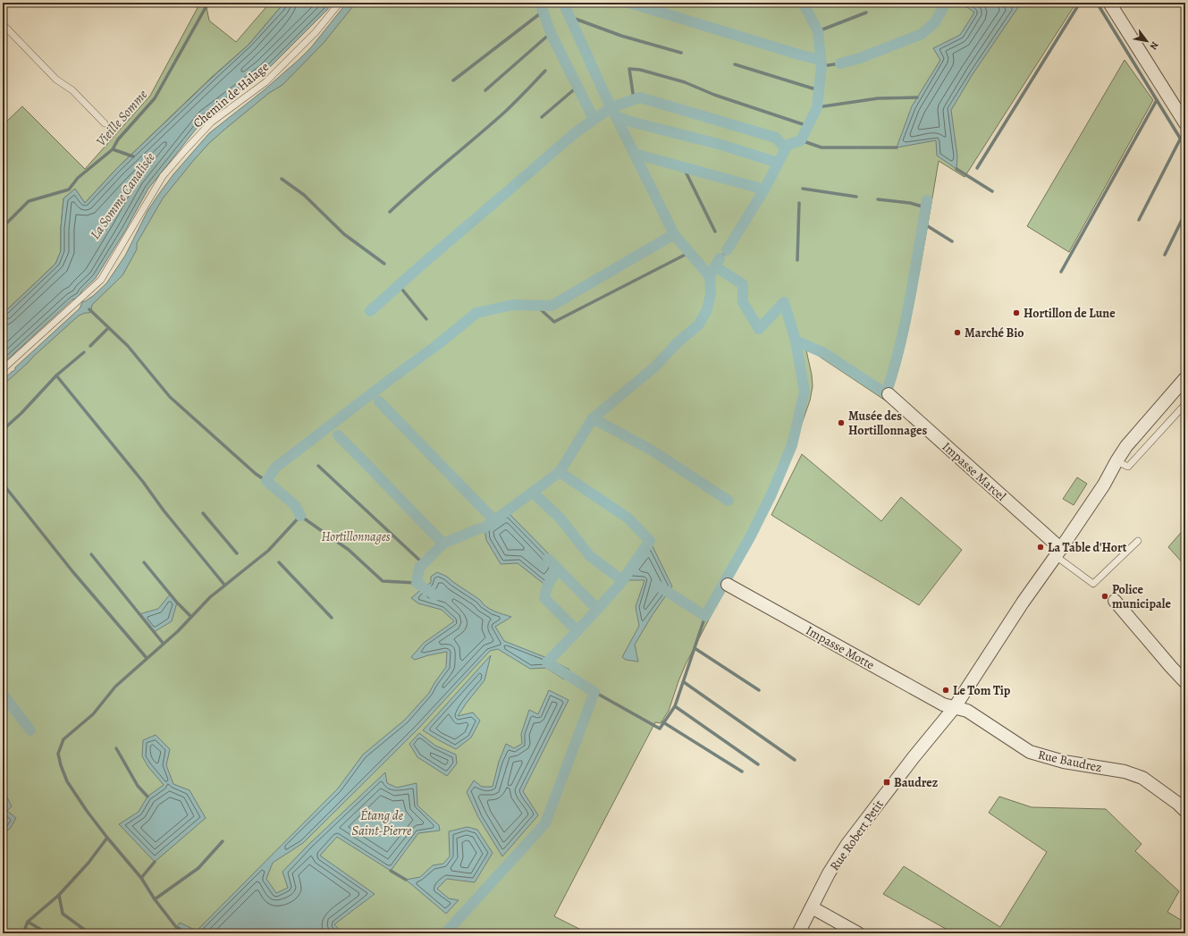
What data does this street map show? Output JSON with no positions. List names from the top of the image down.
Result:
{
  "streets": {
    "street": [
      "Impasse Marcel",
      "Impasse Motte",
      "Rue Baudrez",
      "Rue Robert Petit"
    ],
    "lane": ["Chemin de Halage"]
  },
  "crossings": [
    ["Impasse Marcel", "Rue Robert Petit"],
    ["Impasse Motte", "Rue Baudrez"],
    ["Impasse Motte", "Rue Robert Petit"],
    ["Rue Baudrez", "Rue Robert Petit"]
  ],
  "water": ["Vieille Somme", "La Somme Canalisée", "Étang de Saint-Pierre"],
  "parks": ["Hortillonnages"],
  "places": {
    "other": [
      "Hortillon de Lune",
      "Marché Bio",
      "Musée des Hortillonnages",
      "La Table d'Hort",
      "Police municipale",
      "Le Tom Tip"
    ],
    "transit": ["Baudrez"]
  },
  "north": "bottom right"
}
